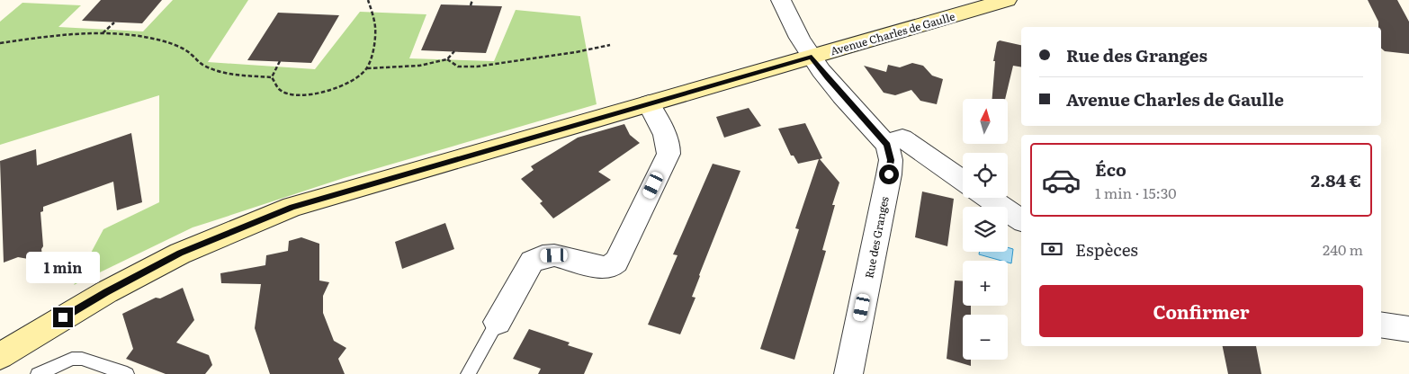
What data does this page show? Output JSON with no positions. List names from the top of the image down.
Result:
{
  "streets": {
    "main road": ["Avenue Charles de Gaulle"],
    "street": ["Rue des Granges"]
  },
  "north": "top",
  "page": {
    "banner": ["Rue des Granges", "Avenue Charles de Gaulle"],
    "map_buttons": ["+", "−"],
    "list": [
      {
        "name": "Éco",
        "note": "1 min · 15:30",
        "value": "2.84 €"
      }
    ],
    "pay": ["Espèces", "240 m"],
    "bubble": "1 min",
    "buttons": "Confirmer"
  }
}
